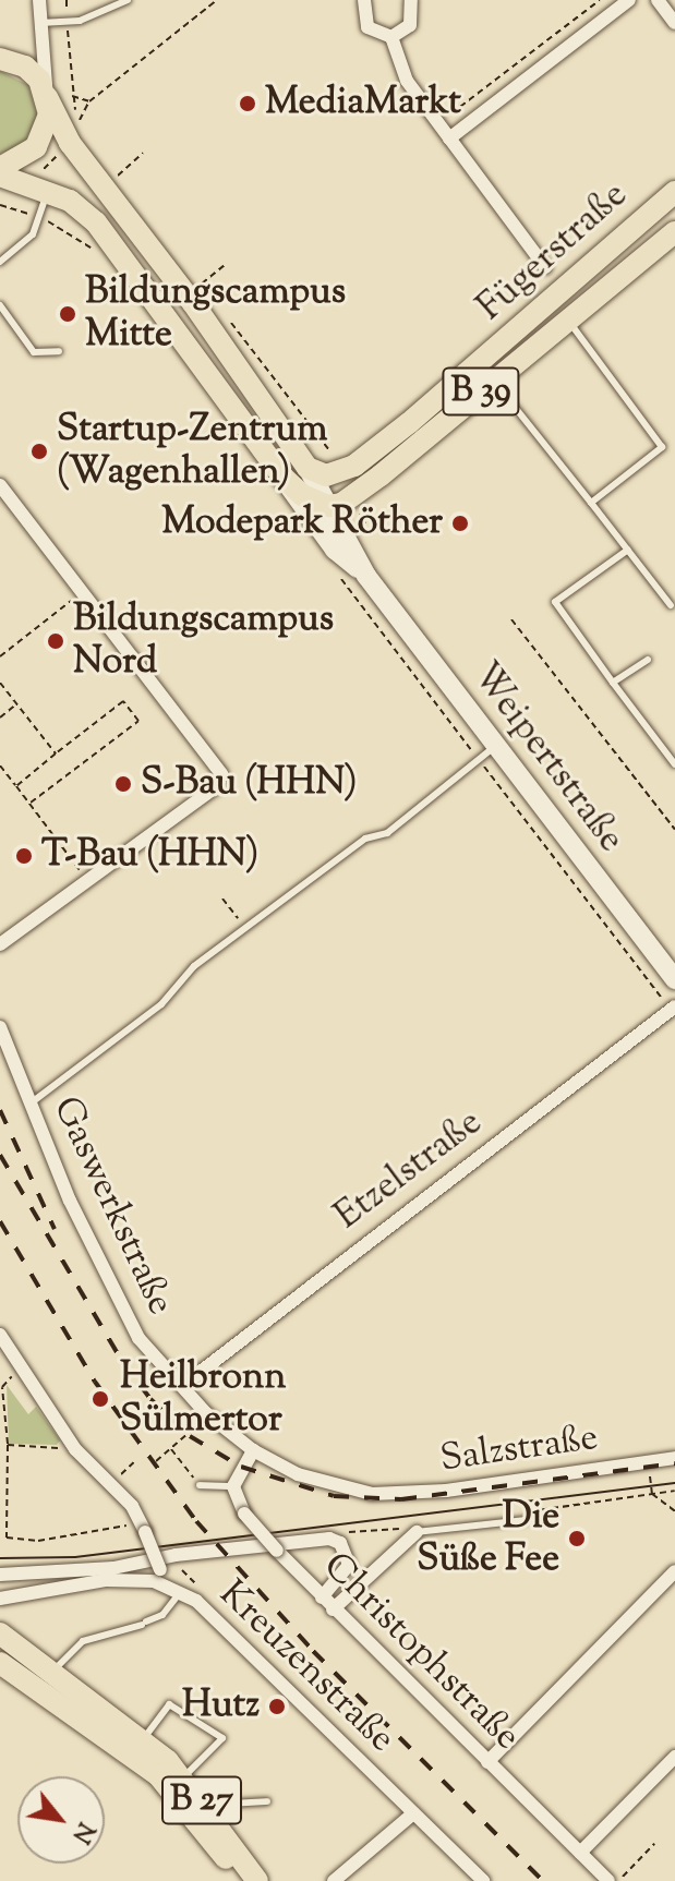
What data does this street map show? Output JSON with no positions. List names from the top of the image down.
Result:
{
  "streets": {
    "main road": [
      "Fügerstraße",
      "B 39",
      "Weipertstraße",
      "B 27"
    ],
    "street": [
      "Etzelstraße",
      "Gaswerkstraße",
      "Salzstraße",
      "Christophstraße",
      "Kreuzenstraße"
    ]
  },
  "crossings": [
    ["Fügerstraße", "Weipertstraße"],
    ["Etzelstraße", "Gaswerkstraße"],
    ["Gaswerkstraße", "Salzstraße"]
  ],
  "places": [
    "MediaMarkt",
    "Bildungscampus Mitte",
    "Startup-Zentrum (Wagenhallen)",
    "Modepark Röther",
    "Bildungscampus Nord",
    "S-Bau (HHN)",
    "T-Bau (HHN)",
    "Heilbronn Sülmertor",
    "Die Süße Fee",
    "Hutz"
  ],
  "north": "bottom right"
}
